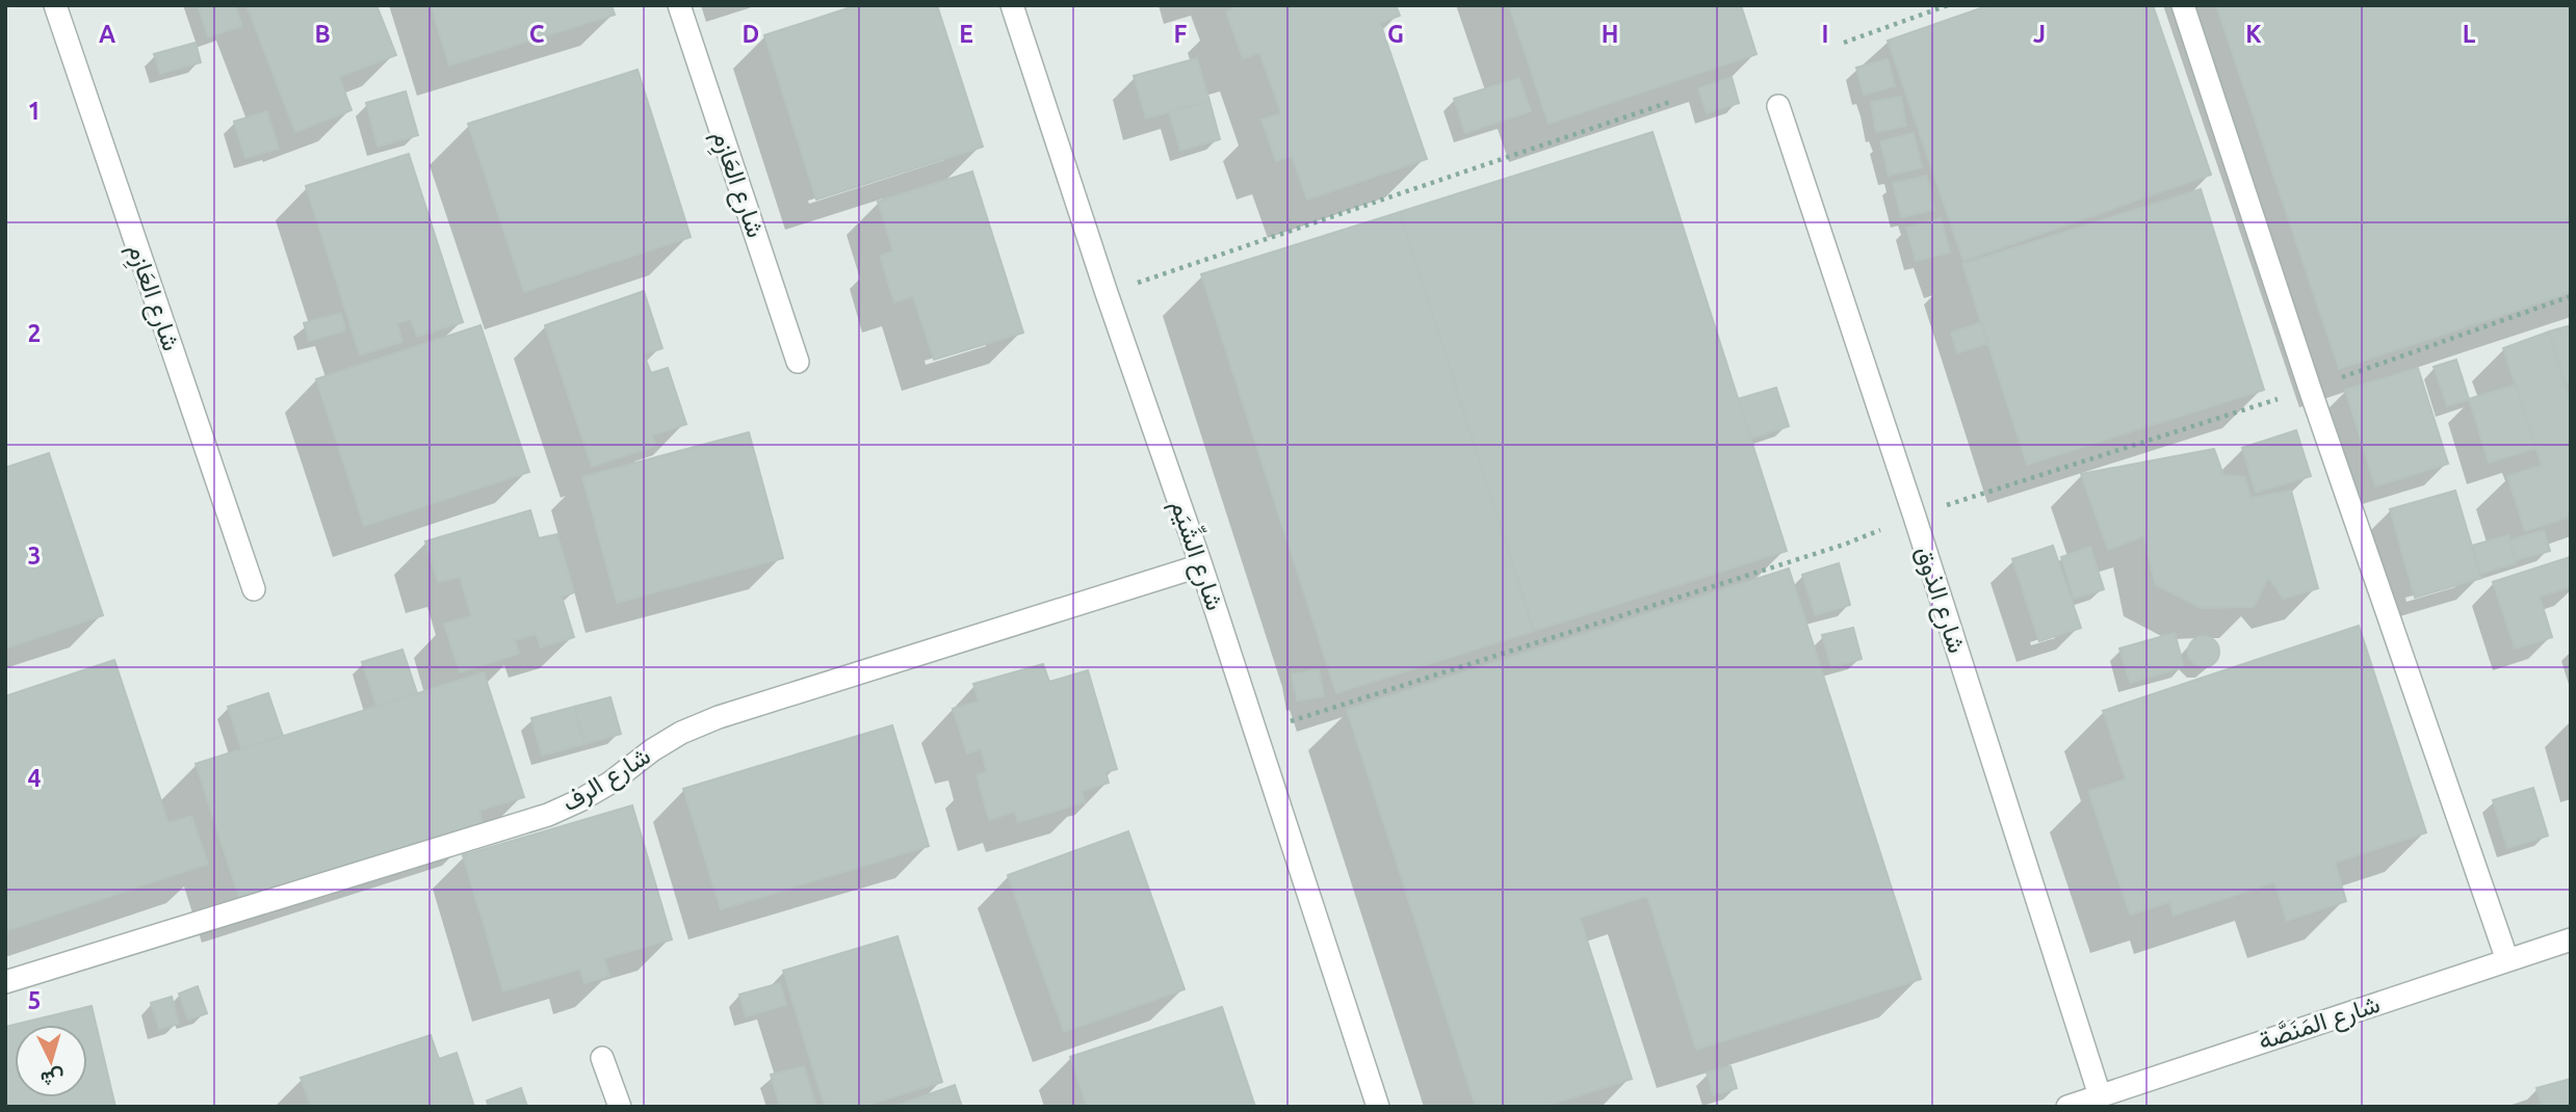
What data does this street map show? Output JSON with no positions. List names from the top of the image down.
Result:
{
  "streets": {
    "street": [
      "شارع العَازِم",
      "شارع الشِّيَم",
      "شارع الذوق",
      "شارع الرف",
      "شارع المَنَصَّة"
    ]
  },
  "crossings": [
    ["شارع الشِّيَم", "شارع الرف"],
    ["شارع الذوق", "شارع المَنَصَّة"]
  ],
  "north": "bottom",
  "grid": {
    "columns": [
      "A",
      "B",
      "C",
      "D",
      "E",
      "F",
      "G",
      "H",
      "I",
      "J",
      "K",
      "L"
    ],
    "rows": [
      "1",
      "2",
      "3",
      "4",
      "5"
    ]
  }
}
